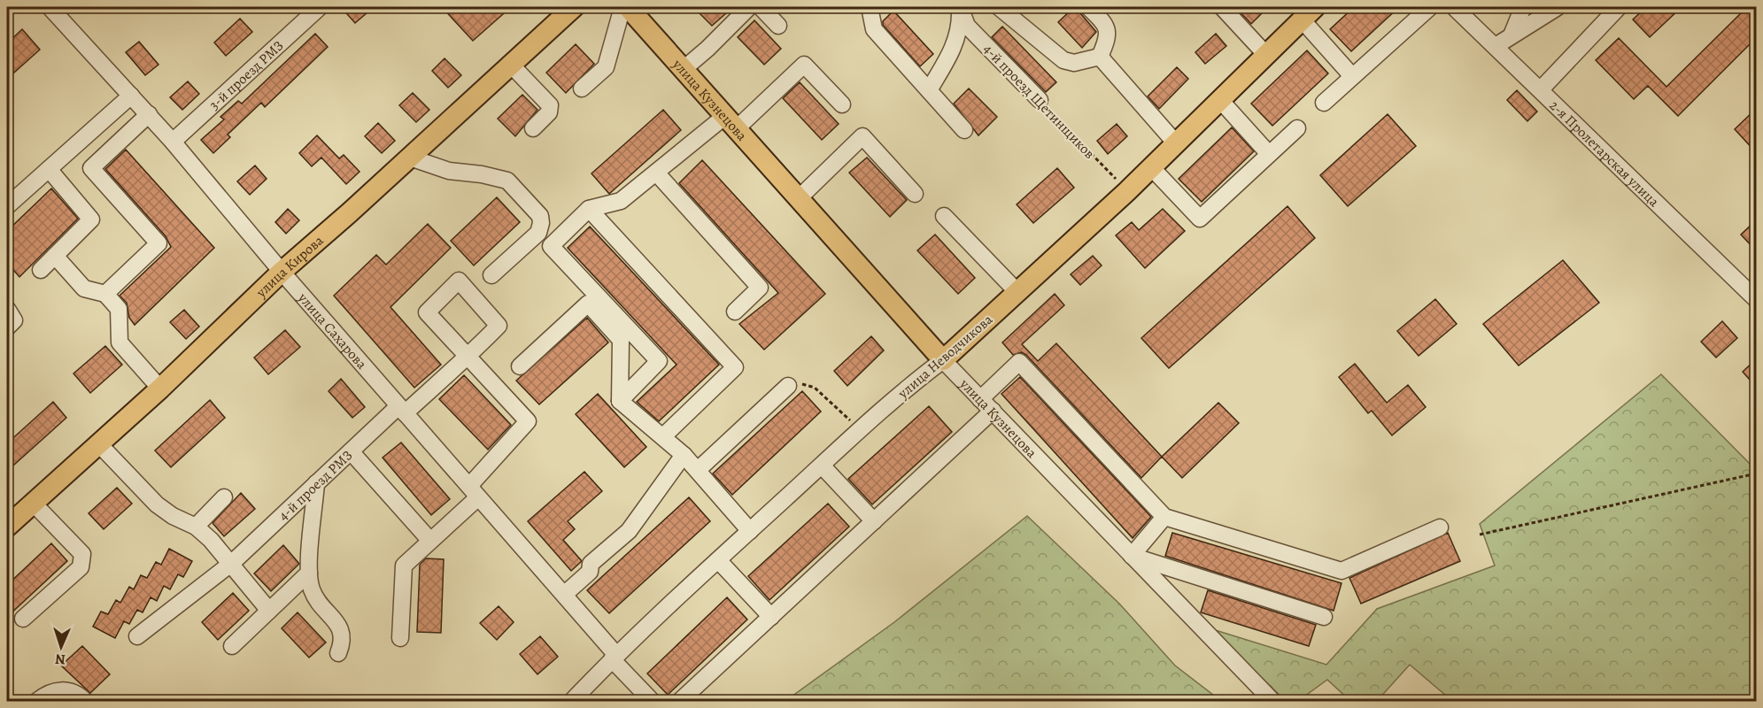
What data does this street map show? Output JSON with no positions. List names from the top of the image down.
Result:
{
  "streets": {
    "main road": ["улица Кузнецова", "улица Кирова", "улица Неводчикова"],
    "street": [
      "3-й проезд РМЗ",
      "4-й проезд Щетинщиков",
      "2-я Пролетарская улица",
      "улица Сахарова",
      "4-й проезд РМЗ"
    ]
  },
  "crossings": [
    ["3-й проезд РМЗ", "улица Сахарова"],
    ["улица Кузнецова", "улица Неводчикова"],
    ["4-й проезд Щетинщиков", "улица Неводчикова"],
    ["улица Кирова", "улица Сахарова"],
    ["улица Сахарова", "улица Неводчикова"],
    ["улица Сахарова", "4-й проезд РМЗ"]
  ],
  "north": "bottom"
}
